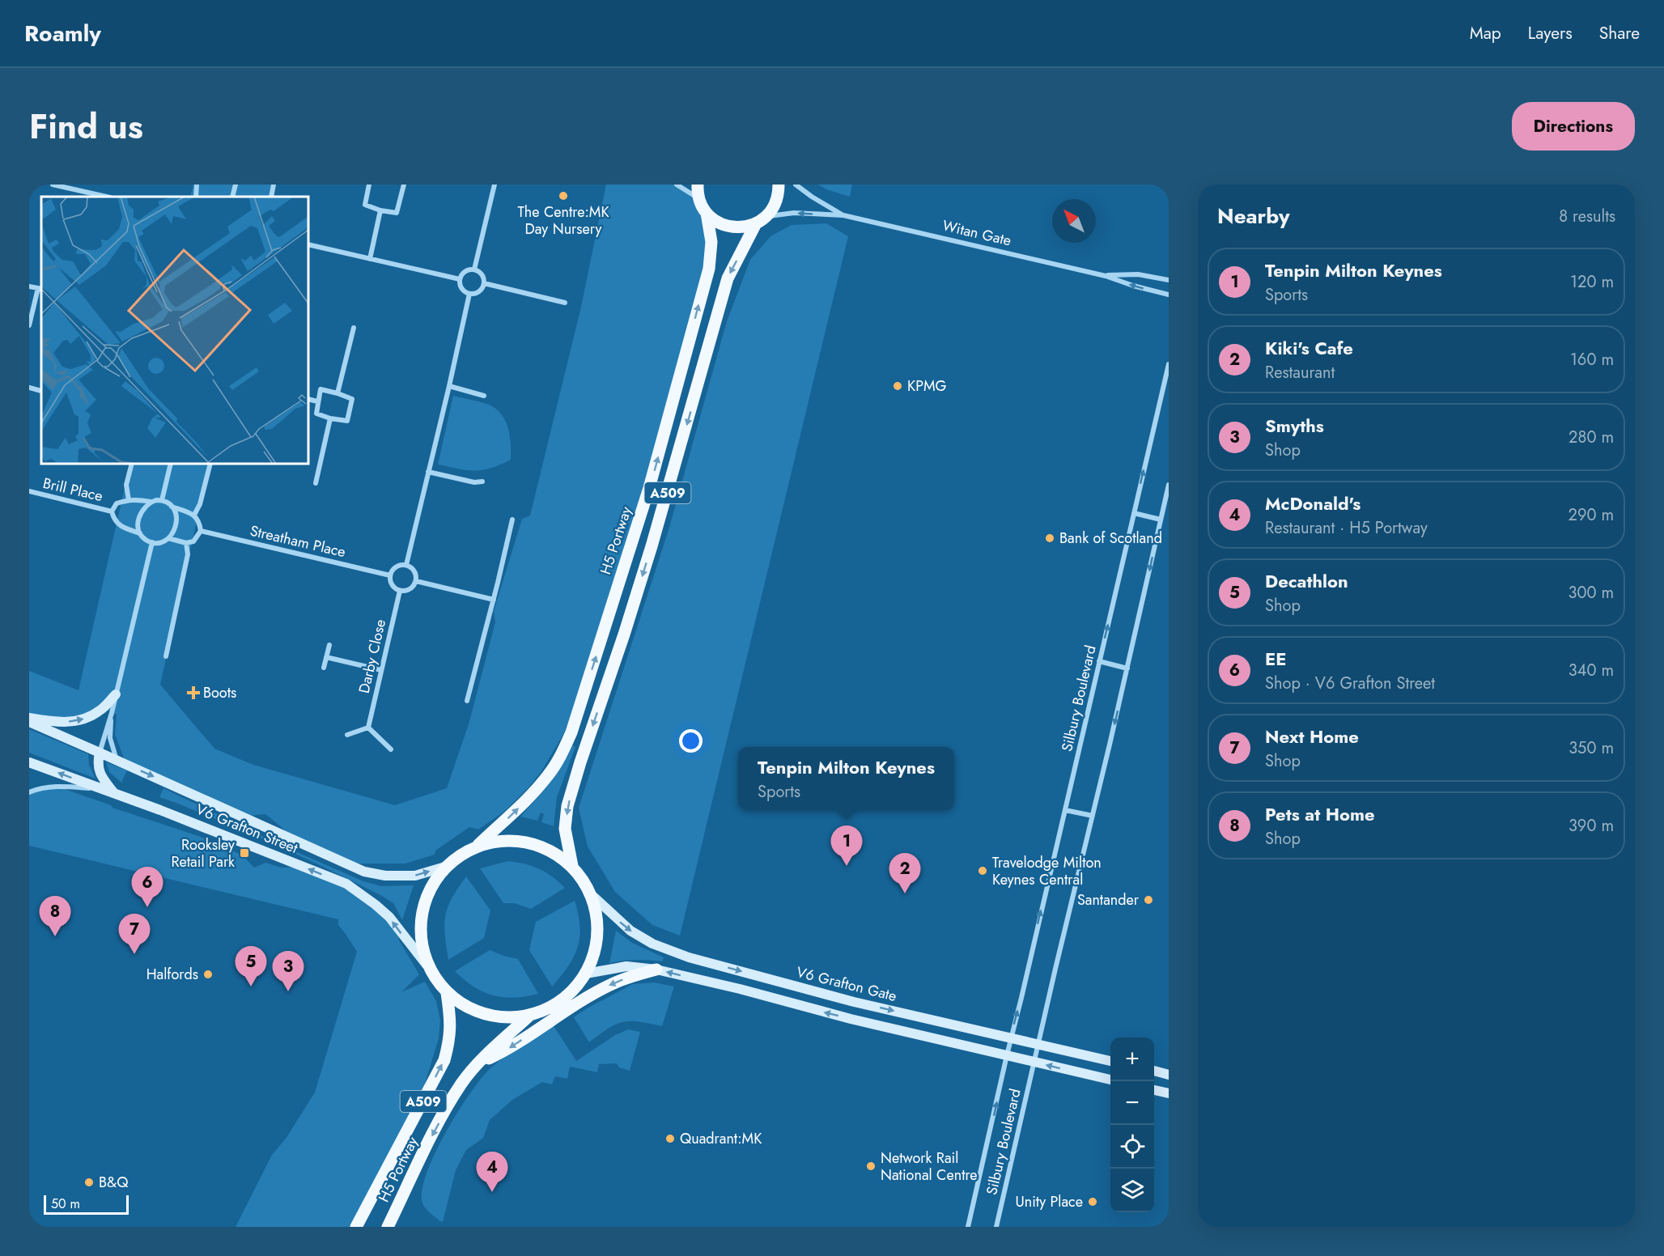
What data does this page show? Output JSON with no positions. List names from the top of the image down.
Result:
{
  "streets": {
    "main road": ["A509", "H5 Portway"],
    "street": [
      "Witan Gate",
      "Brill Place",
      "Streatham Place",
      "Darby Close",
      "Silbury Boulevard",
      "V6 Grafton Street",
      "V6 Grafton Gate"
    ]
  },
  "crossings": [
    ["A509", "H5 Portway"],
    ["A509", "V6 Grafton Street"],
    ["A509", "V6 Grafton Gate"],
    ["Streatham Place", "Darby Close"],
    ["Silbury Boulevard", "V6 Grafton Gate"]
  ],
  "places": {
    "other": [
      "The Centre:MK Day Nursery",
      "KPMG",
      "Bank of Scotland",
      "Travelodge Milton Keynes Central",
      "Santander",
      "Halfords",
      "Quadrant:MK",
      "Network Rail National Centre",
      "B&Q",
      "Unity Place"
    ],
    "health": ["Boots"],
    "transit": ["Rooksley Retail Park"]
  },
  "scale_bar": "50 m",
  "north": "top left",
  "page": {
    "header": "Roamly",
    "nav": ["Map", "Layers", "Share"],
    "title": "Find us",
    "buttons": "Directions",
    "heading": ["Nearby", "8 results"],
    "list": [
      {
        "mark": "1",
        "name": "Tenpin Milton Keynes",
        "note": "Sports",
        "value": "120 m"
      },
      {
        "mark": "2",
        "name": "Kiki's Cafe",
        "note": "Restaurant",
        "value": "160 m"
      },
      {
        "mark": "3",
        "name": "Smyths",
        "note": "Shop",
        "value": "280 m"
      },
      {
        "mark": "4",
        "name": "McDonald's",
        "note": "Restaurant · H5 Portway",
        "value": "290 m"
      },
      {
        "mark": "5",
        "name": "Decathlon",
        "note": "Shop",
        "value": "300 m"
      },
      {
        "mark": "6",
        "name": "EE",
        "note": "Shop · V6 Grafton Street",
        "value": "340 m"
      },
      {
        "mark": "7",
        "name": "Next Home",
        "note": "Shop",
        "value": "350 m"
      },
      {
        "mark": "8",
        "name": "Pets at Home",
        "note": "Shop",
        "value": "390 m"
      }
    ],
    "popup": ["Tenpin Milton Keynes", "Sports"],
    "pins": [
      "1",
      "2",
      "6",
      "8",
      "7",
      "5",
      "3",
      "4"
    ],
    "map_buttons": ["+", "−"],
    "scale": "50 m"
  }
}
